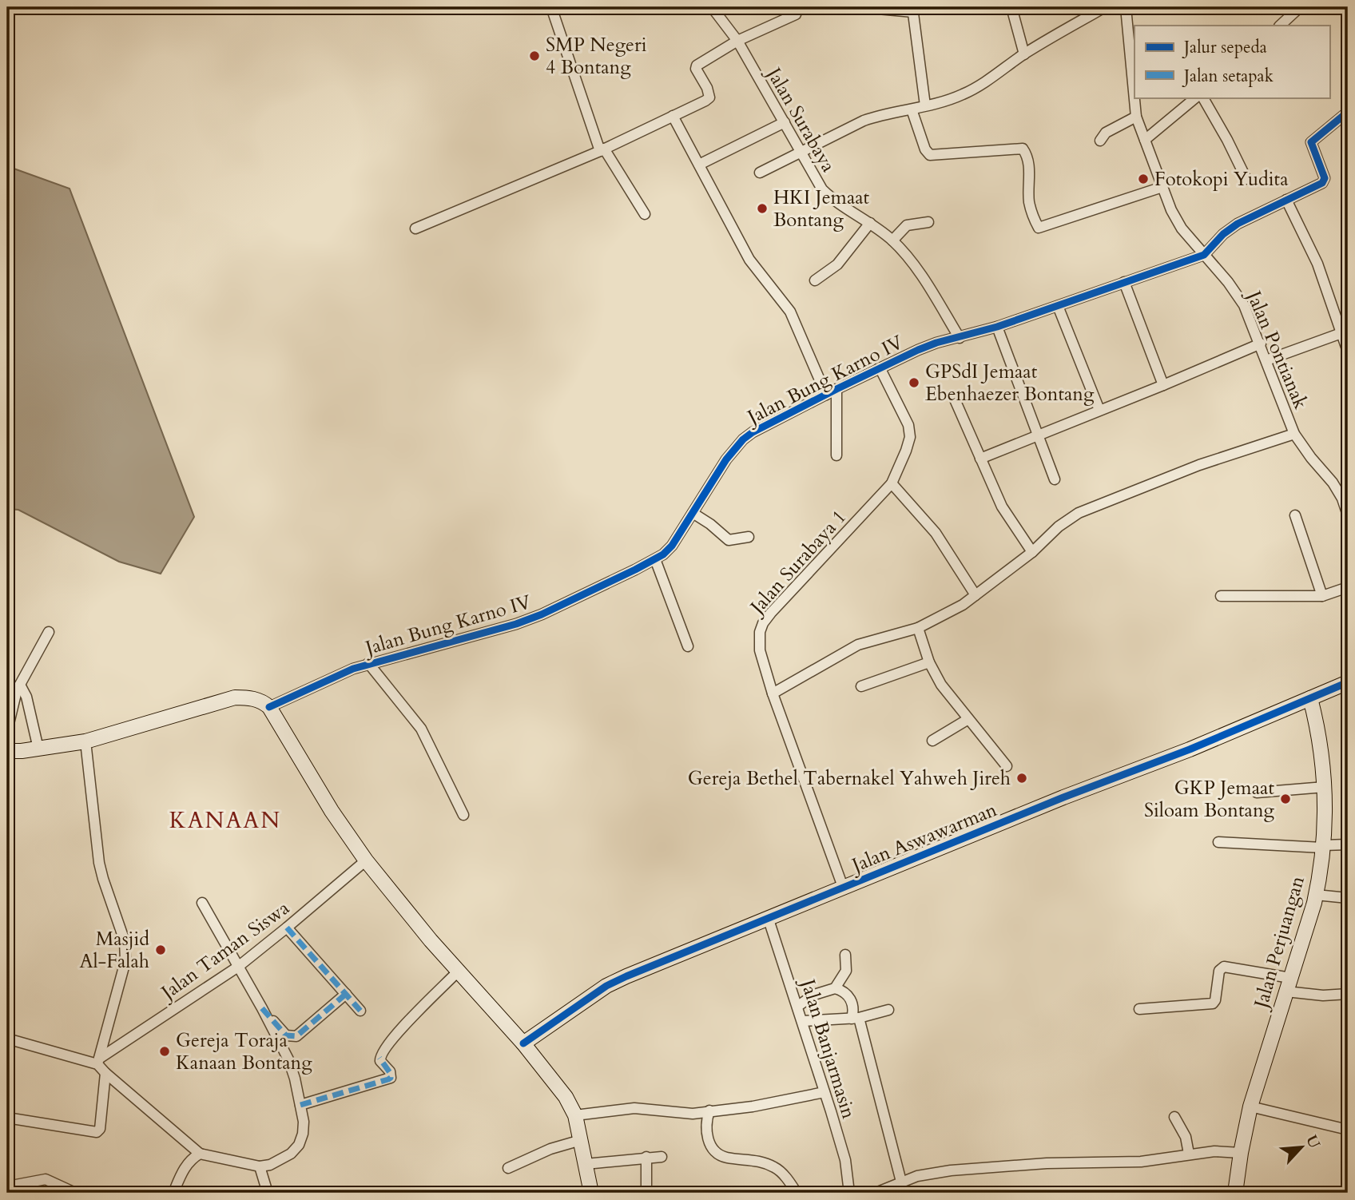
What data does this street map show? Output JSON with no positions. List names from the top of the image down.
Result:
{
  "streets": {
    "street": [
      "Jalan Surabaya",
      "Jalan Pontianak",
      "Jalan Bung Karno IV",
      "Jalan Surabaya 1",
      "Jalan Aswawarman",
      "Jalan Perjuangan",
      "Jalan Taman Siswa",
      "Jalan Banjarmasin"
    ]
  },
  "crossings": [
    ["Jalan Surabaya", "Jalan Bung Karno IV"],
    ["Jalan Pontianak", "Jalan Bung Karno IV"],
    ["Jalan Bung Karno IV", "Jalan Surabaya 1"],
    ["Jalan Surabaya 1", "Jalan Aswawarman"],
    ["Jalan Aswawarman", "Jalan Perjuangan"],
    ["Jalan Aswawarman", "Jalan Banjarmasin"]
  ],
  "districts": ["KANAAN"],
  "places": [
    "SMP Negeri 4 Bontang",
    "Fotokopi Yudita",
    "HKI Jemaat Bontang",
    "GPSdI Jemaat Ebenhaezer Bontang",
    "Gereja Bethel Tabernakel Yahweh Jireh",
    "GKP Jemaat Siloam Bontang",
    "Masjid Al-Falah",
    "Gereja Toraja Kanaan Bontang"
  ],
  "legend": ["Jalur sepeda", "Jalan setapak"],
  "north": "top right"
}
